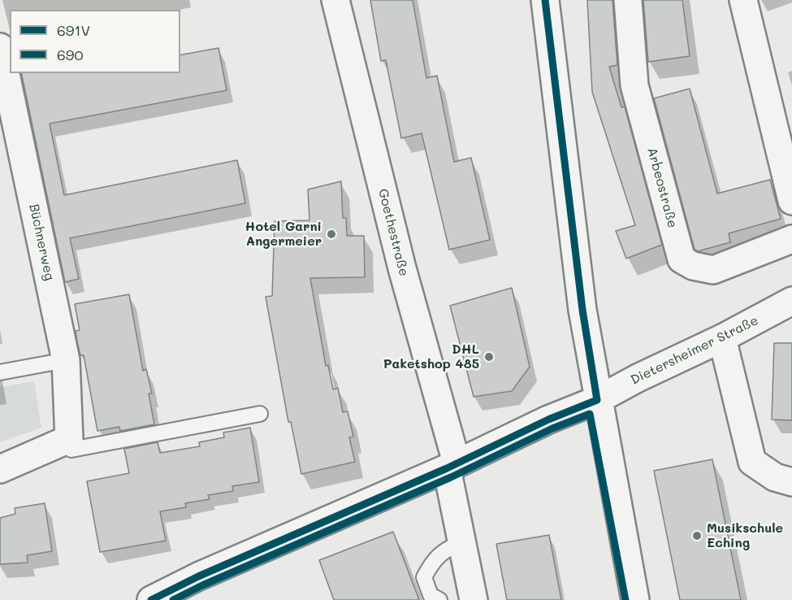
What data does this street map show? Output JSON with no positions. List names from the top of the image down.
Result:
{
  "streets": {
    "street": [
      "Arbeostraße",
      "Goethestraße",
      "Büchnerweg",
      "Dietersheimer Straße"
    ]
  },
  "crossings": [
    ["Goethestraße", "Dietersheimer Straße"]
  ],
  "places": ["Hotel Garni Angermeier", "DHL Paketshop 485", "Musikschule Eching"],
  "lines": ["transit line 691V", "transit line 690"],
  "legend": ["691V", "690"]
}
